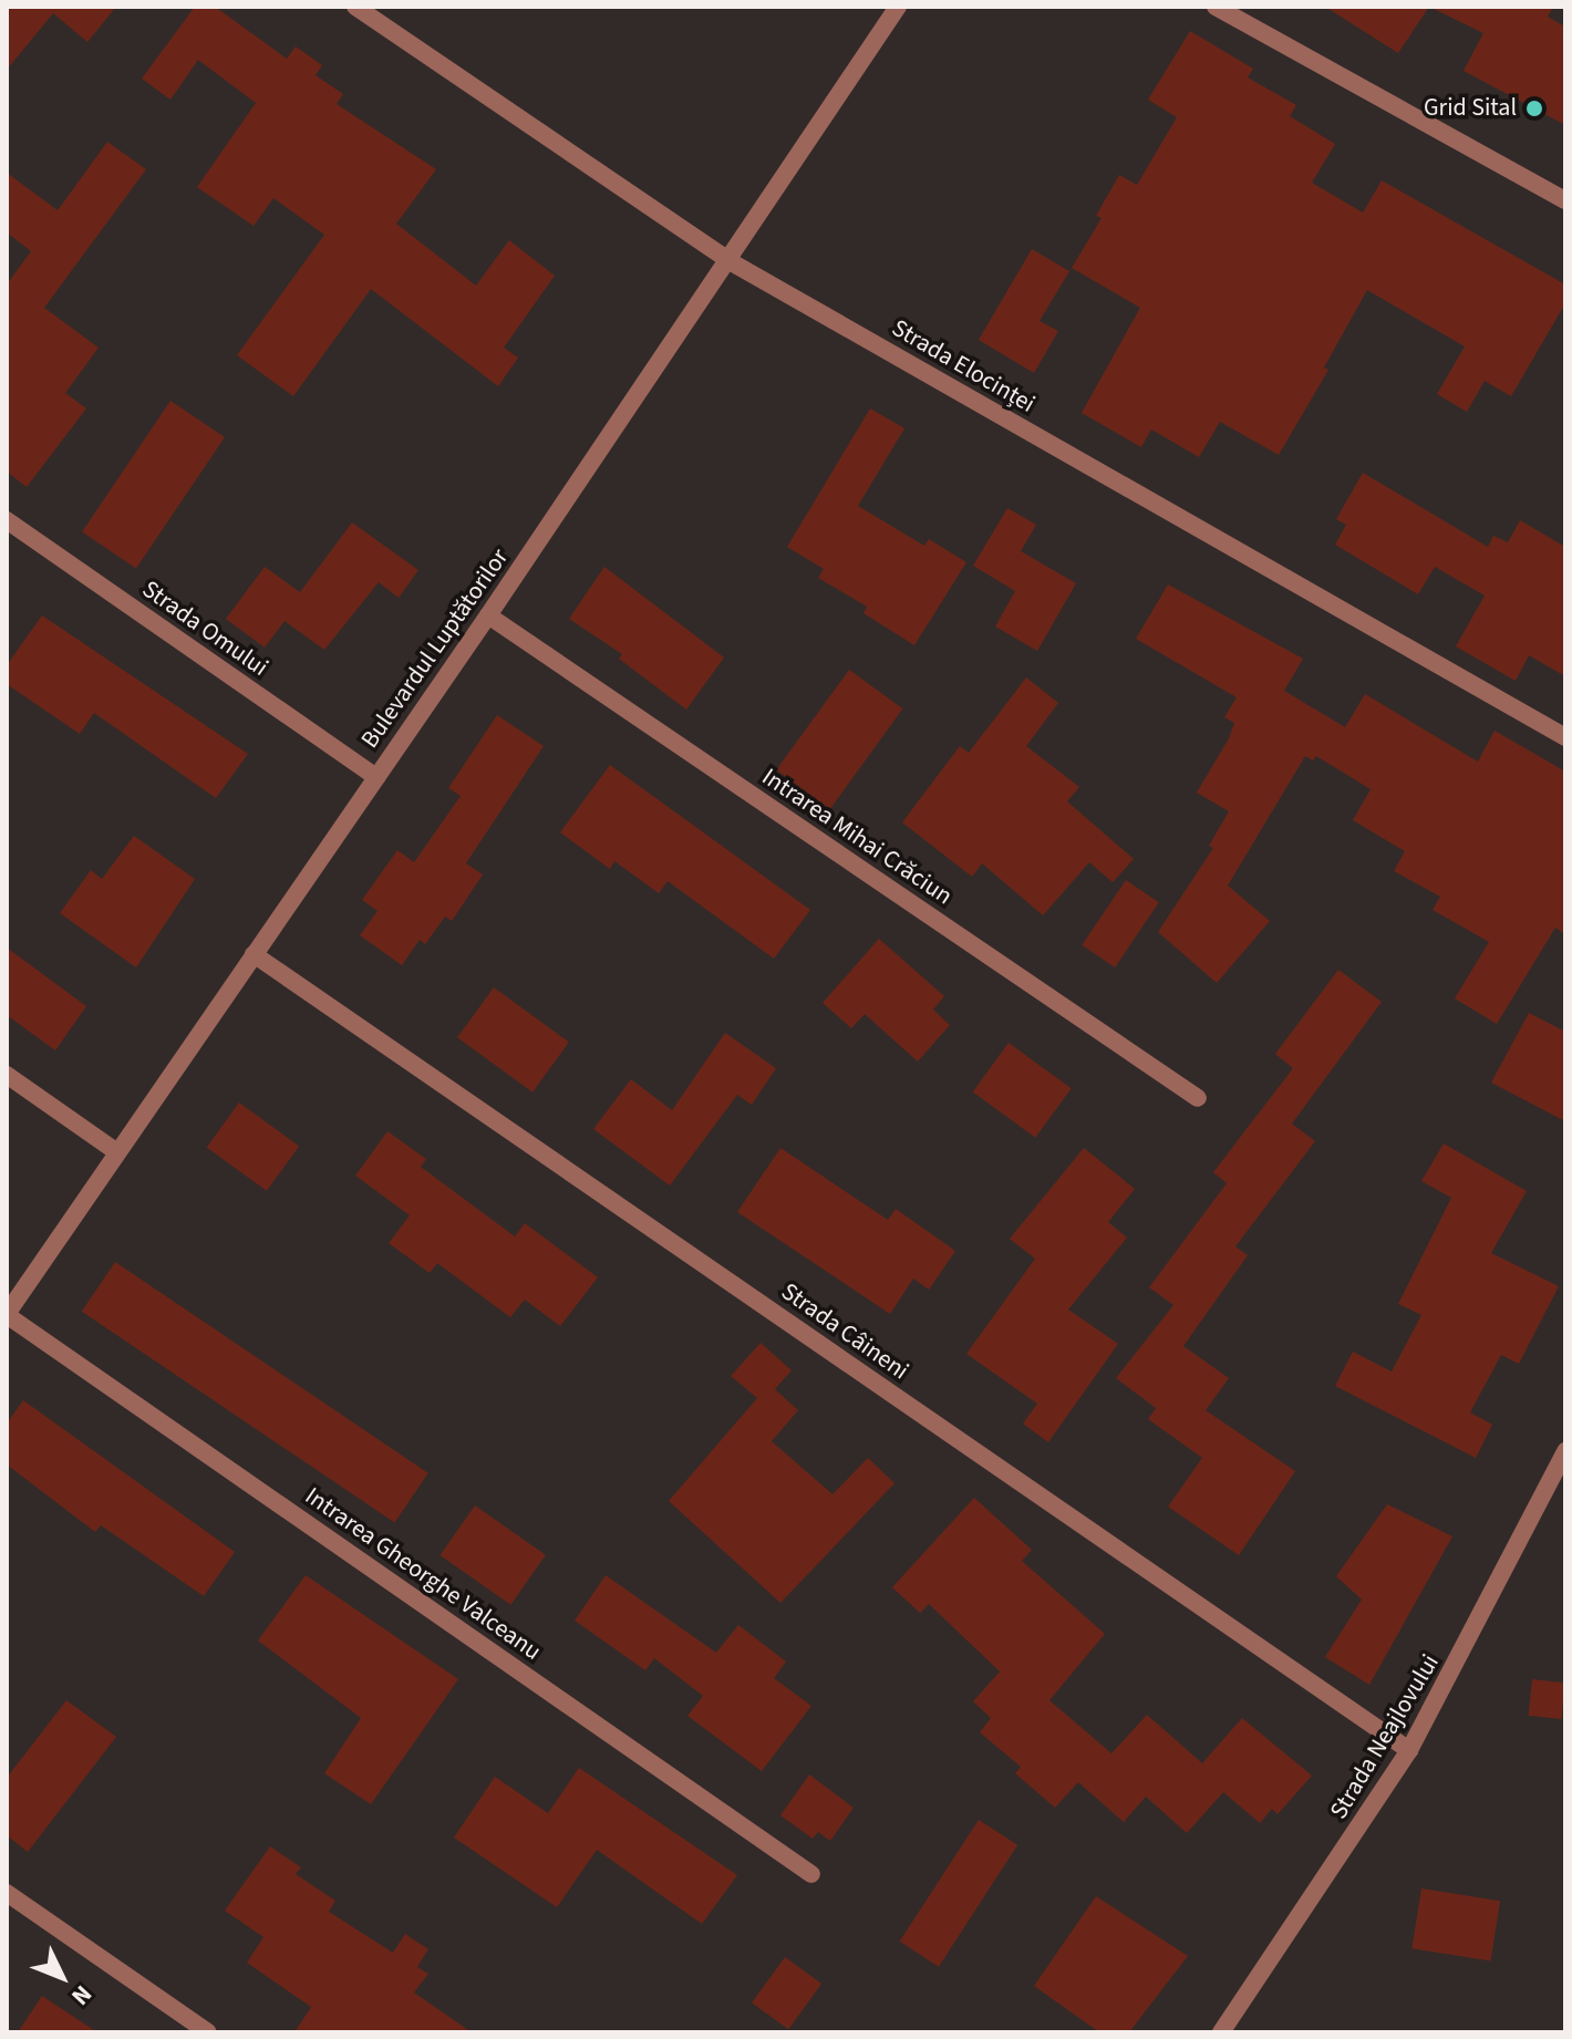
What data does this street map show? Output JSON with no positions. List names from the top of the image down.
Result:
{
  "streets": {
    "street": [
      "Strada Elocinței",
      "Strada Omului",
      "Bulevardul Luptătorilor",
      "Intrarea Mihai Crăciun",
      "Strada Câineni",
      "Intrarea Gheorghe Valceanu",
      "Strada Neajlovului"
    ]
  },
  "crossings": [
    ["Strada Elocinței", "Bulevardul Luptătorilor"],
    ["Strada Omului", "Bulevardul Luptătorilor"],
    ["Bulevardul Luptătorilor", "Intrarea Mihai Crăciun"],
    ["Bulevardul Luptătorilor", "Strada Câineni"],
    ["Bulevardul Luptătorilor", "Intrarea Gheorghe Valceanu"],
    ["Strada Câineni", "Strada Neajlovului"]
  ],
  "places": ["Grid Sital"],
  "north": "bottom right"
}
